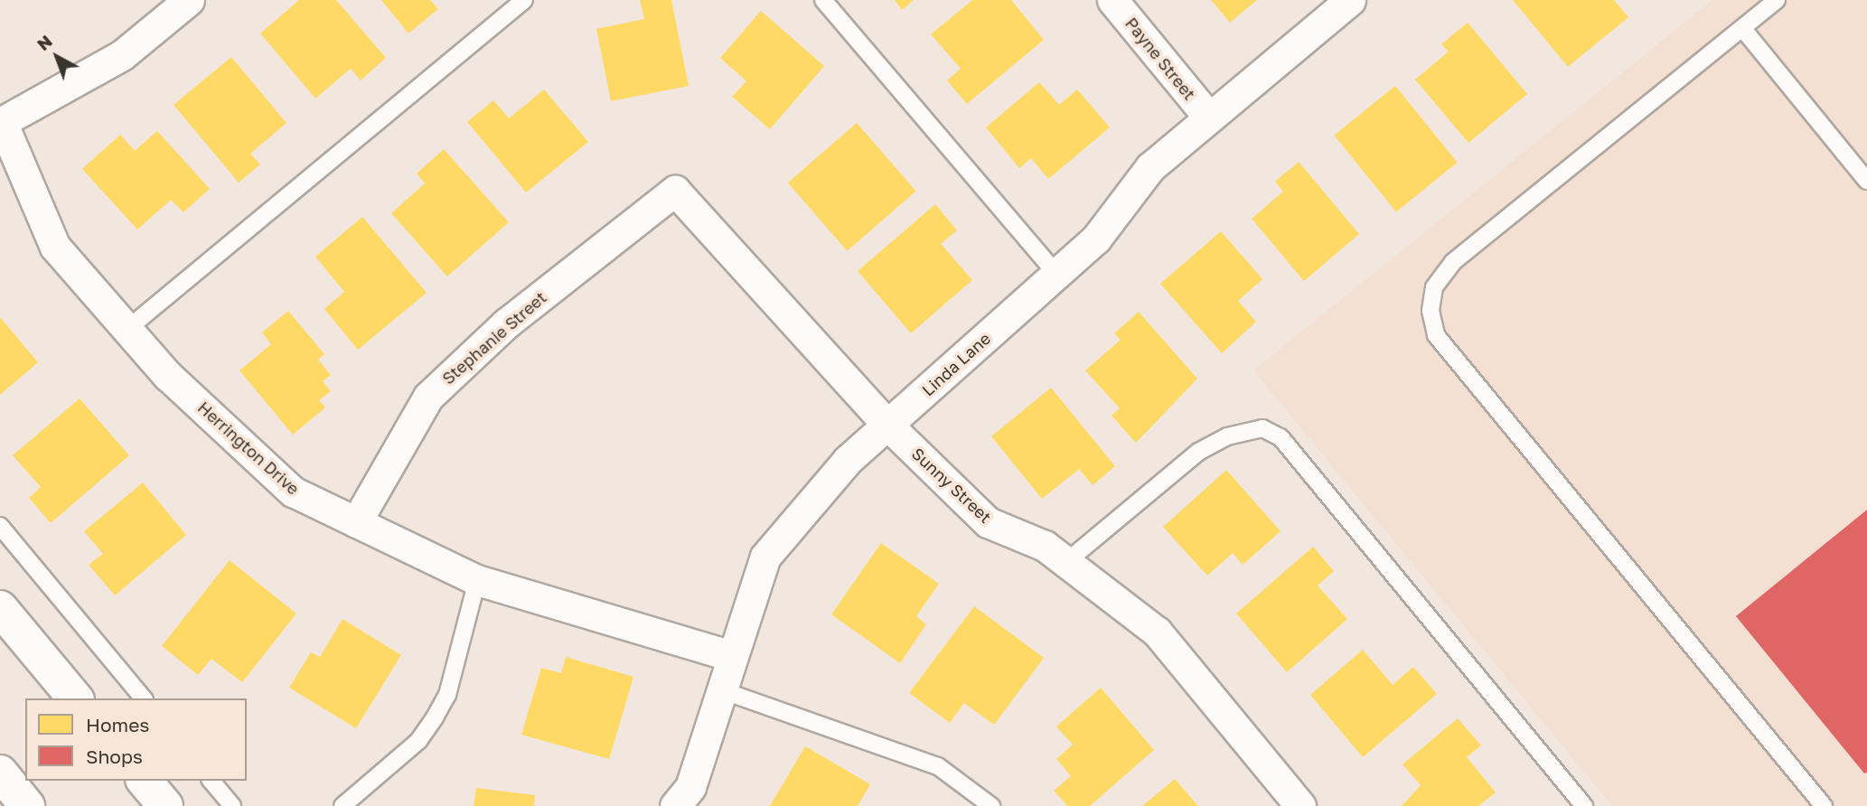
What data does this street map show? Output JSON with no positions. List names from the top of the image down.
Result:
{
  "streets": {
    "street": [
      "Payne Street",
      "Stephanie Street",
      "Linda Lane",
      "Herrington Drive",
      "Sunny Street"
    ]
  },
  "crossings": [
    ["Payne Street", "Linda Lane"],
    ["Stephanie Street", "Herrington Drive"],
    ["Stephanie Street", "Sunny Street"],
    ["Linda Lane", "Herrington Drive"],
    ["Linda Lane", "Sunny Street"]
  ],
  "legend": ["Homes", "Shops"],
  "north": "top left"
}
